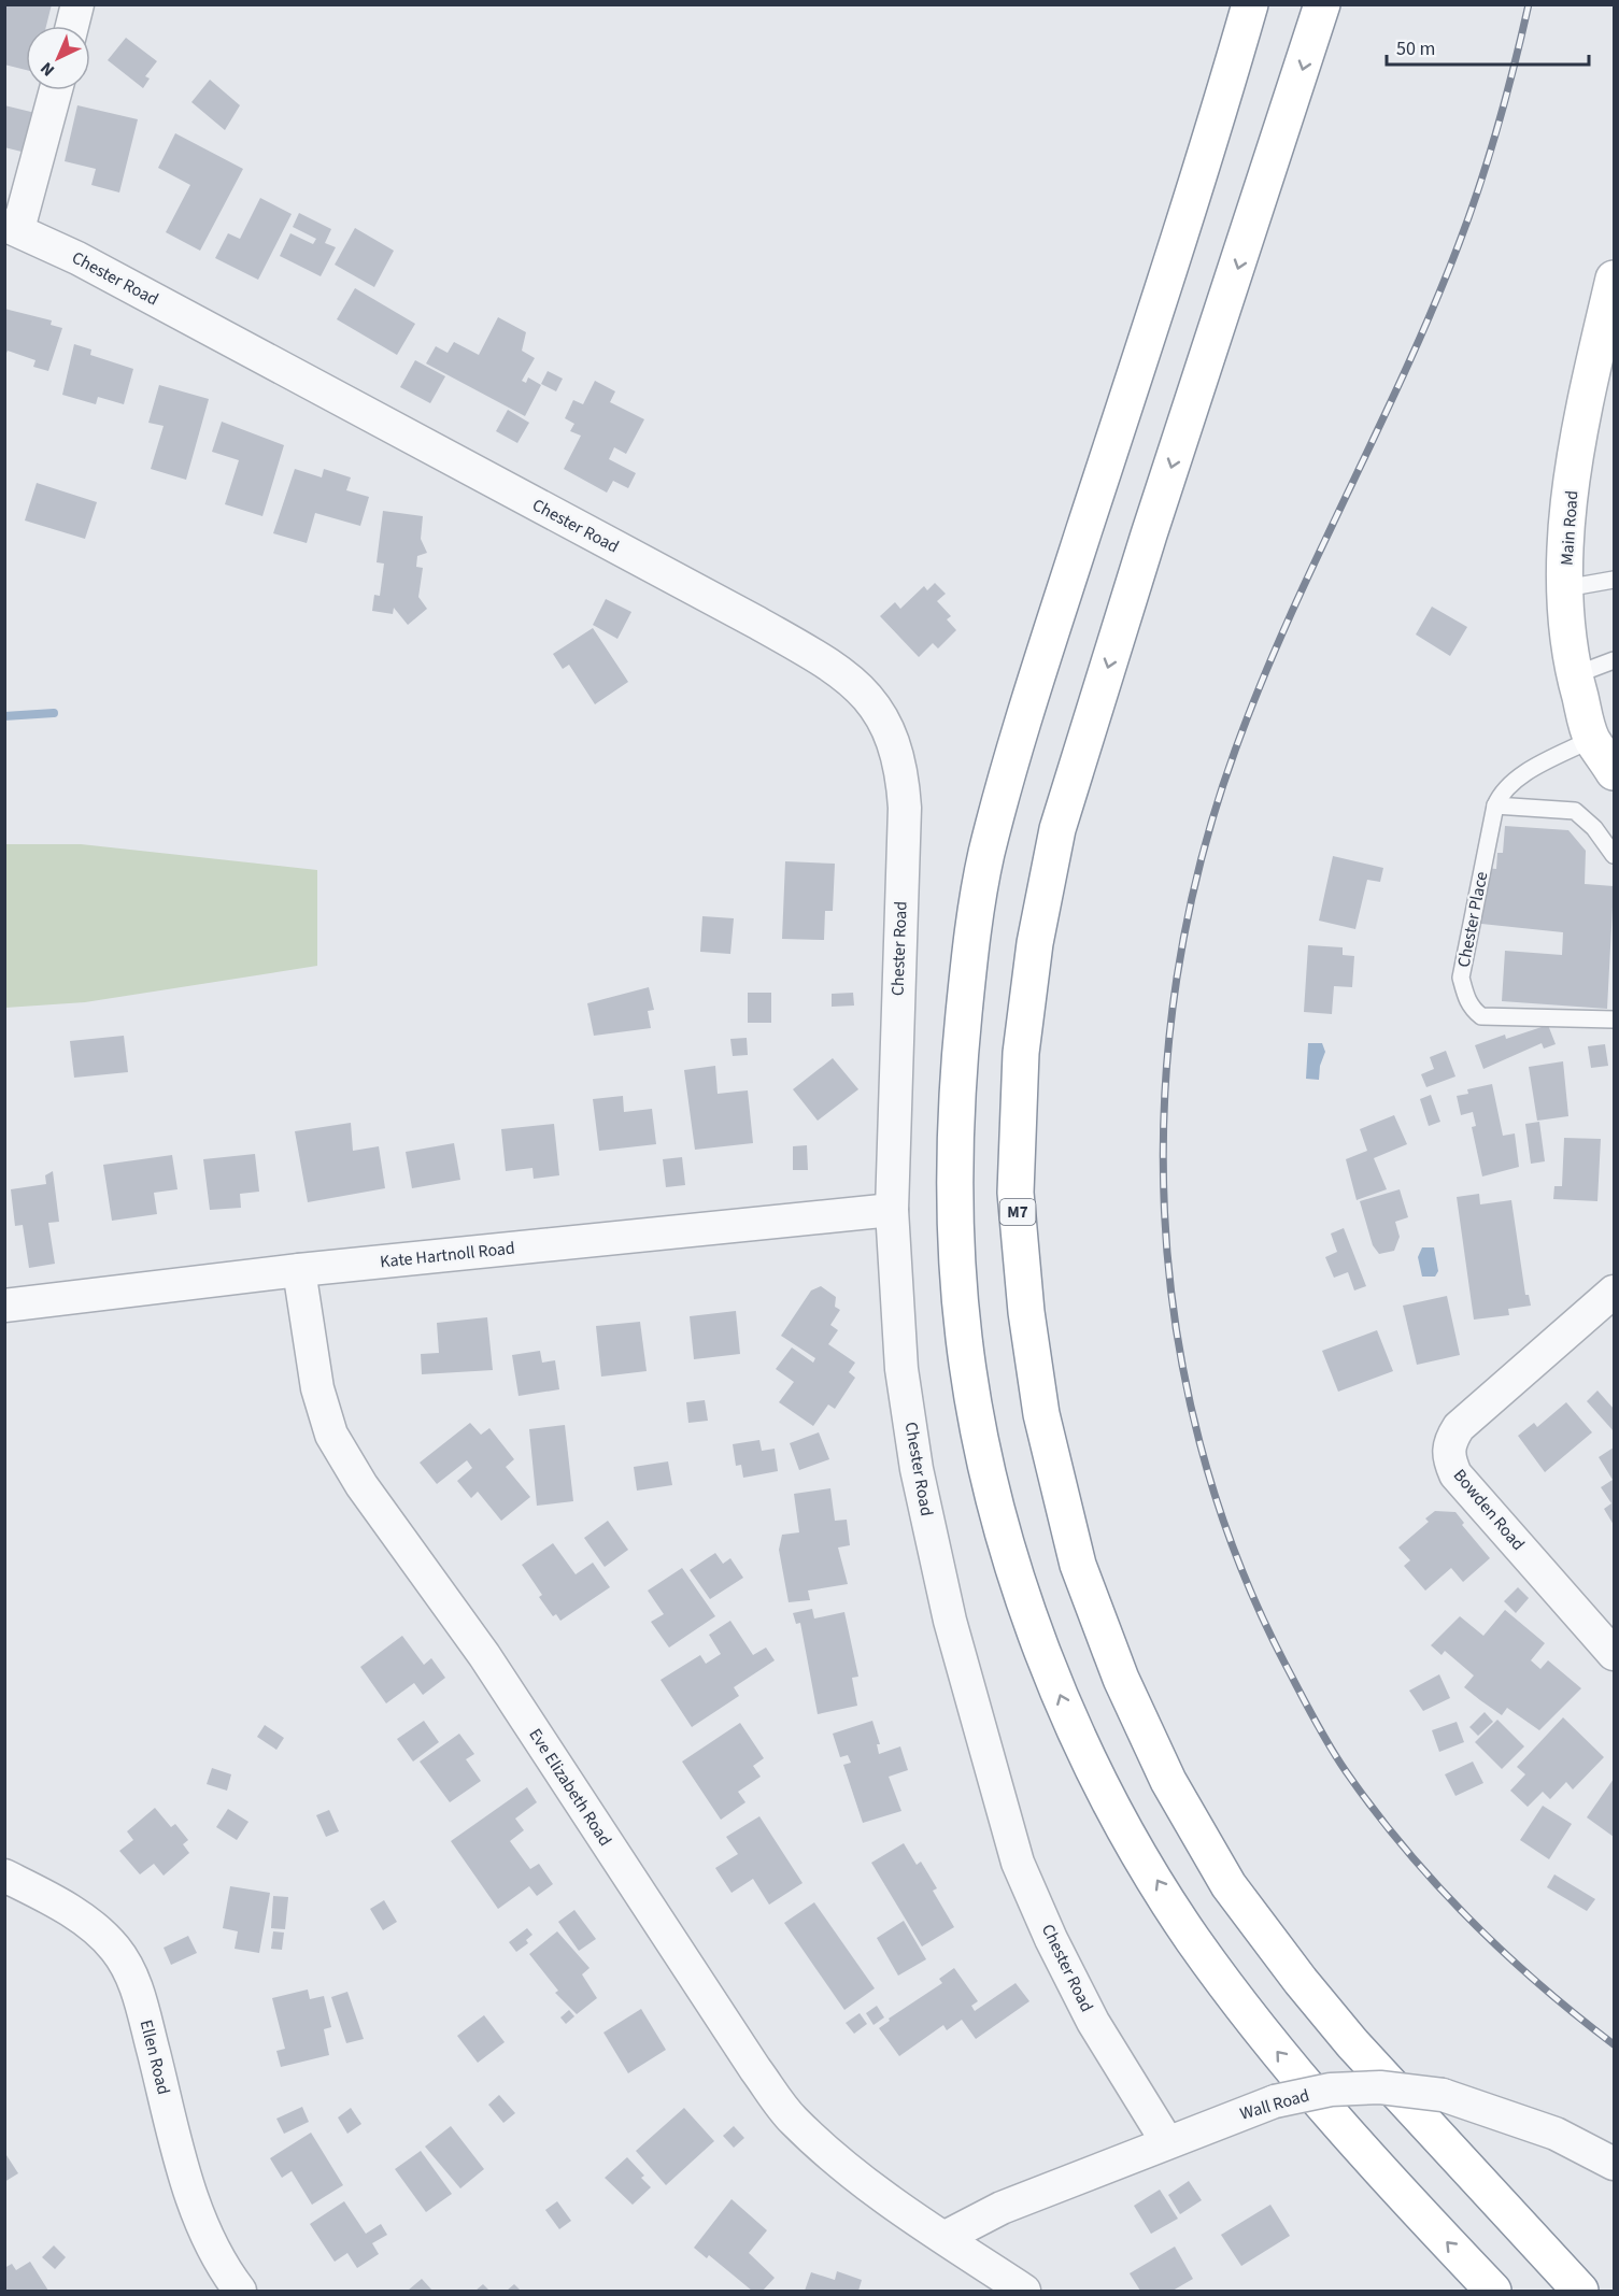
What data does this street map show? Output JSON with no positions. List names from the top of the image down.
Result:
{
  "streets": {
    "main road": ["Main Road", "M7"],
    "street": [
      "Chester Road",
      "Kate Hartnoll Road",
      "Bowden Road",
      "Eve Elizabeth Road",
      "Ellen Road",
      "Wall Road"
    ],
    "lane": ["Chester Place"]
  },
  "crossings": [
    ["Chester Road", "Kate Hartnoll Road"],
    ["Chester Road", "Wall Road"],
    ["Main Road", "Chester Place"],
    ["Kate Hartnoll Road", "Eve Elizabeth Road"],
    ["Eve Elizabeth Road", "Wall Road"]
  ],
  "scale_bar": "50 m",
  "north": "bottom left"
}
